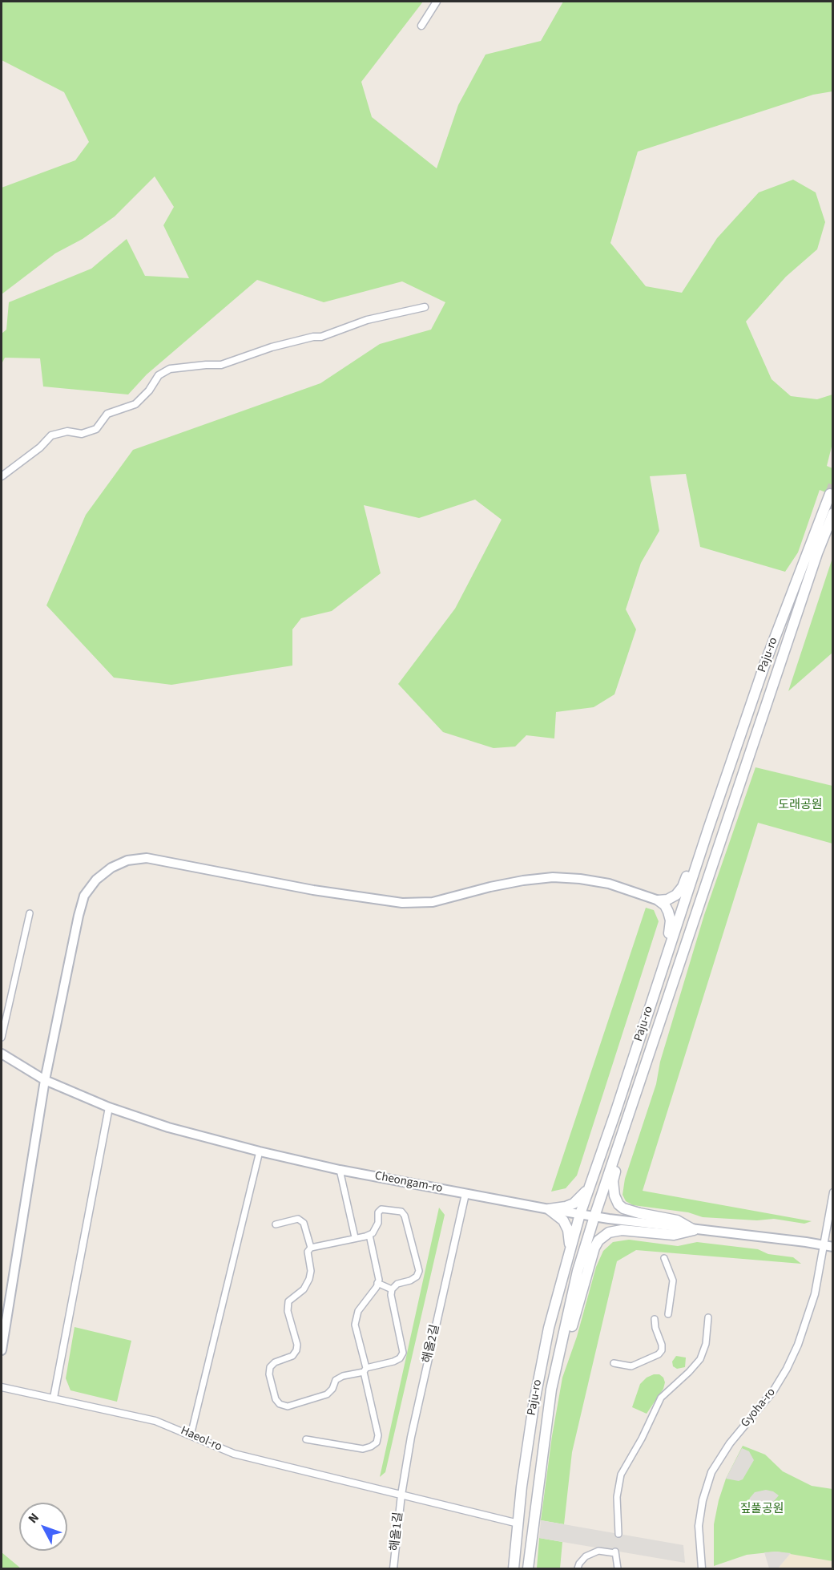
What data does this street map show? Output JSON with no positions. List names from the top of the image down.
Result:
{
  "streets": {
    "main road": ["Paju-ro"],
    "street": [
      "Cheongam-ro",
      "해올2길",
      "Gyoha-ro",
      "Haeol-ro",
      "해올1길"
    ]
  },
  "crossings": [
    ["Paju-ro", "Cheongam-ro"],
    ["Paju-ro", "Haeol-ro"],
    ["Cheongam-ro", "해올2길"],
    ["Cheongam-ro", "Gyoha-ro"],
    ["해올2길", "Haeol-ro"],
    ["해올2길", "해올1길"],
    ["Haeol-ro", "해올1길"]
  ],
  "parks": ["도래공원", "짚풀공원"],
  "north": "top left"
}
